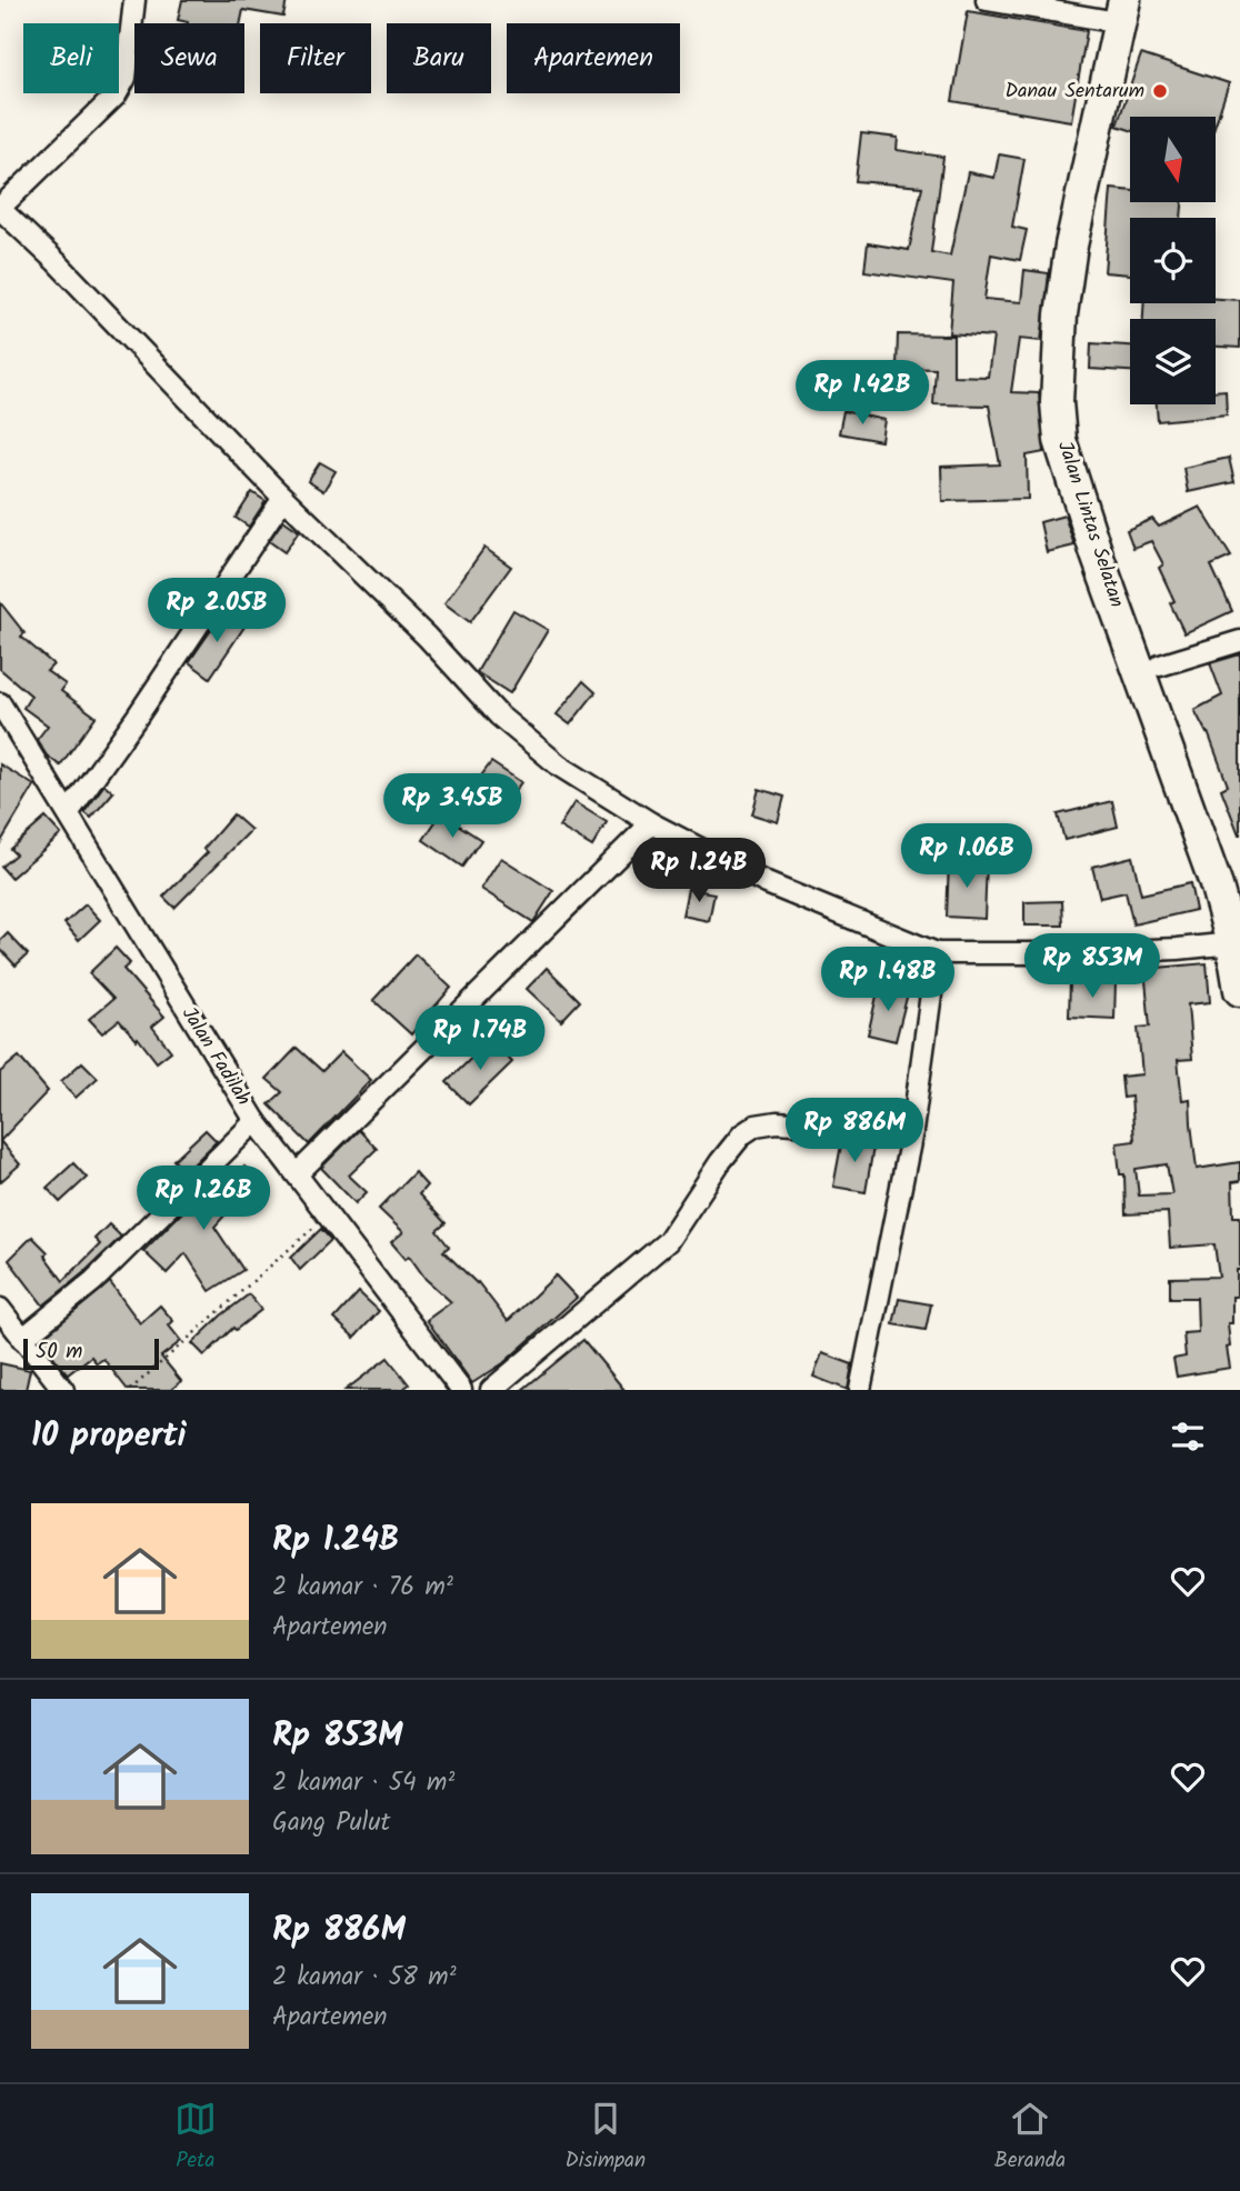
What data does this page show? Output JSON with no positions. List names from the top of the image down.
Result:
{
  "streets": {
    "highway": ["Jalan Lintas Selatan"],
    "street": ["Jalan Fadilah"]
  },
  "places": ["Danau Sentarum"],
  "scale_bar": "50 m",
  "north": "bottom",
  "page": {
    "chip": [
      "Beli",
      "Sewa",
      "Filter",
      "Baru",
      "Apartemen"
    ],
    "price": [
      "Rp 1.42B",
      "Rp 2.05B",
      "Rp 3.45B",
      "Rp 1.06B",
      "Rp 1.24B",
      "Rp 853M",
      "Rp 1.48B",
      "Rp 1.74B",
      "Rp 886M",
      "Rp 1.26B"
    ],
    "scale": "50 m",
    "heading": "10 properti",
    "list": [
      {
        "name": "Rp 1.24B",
        "note": "2 kamar · 76 m² · Apartemen"
      },
      {
        "name": "Rp 853M",
        "note": "2 kamar · 54 m² · Gang Pulut"
      },
      {
        "name": "Rp 886M",
        "note": "2 kamar · 58 m² · Apartemen"
      }
    ],
    "tabs": ["Peta", "Disimpan", "Beranda"]
  }
}
